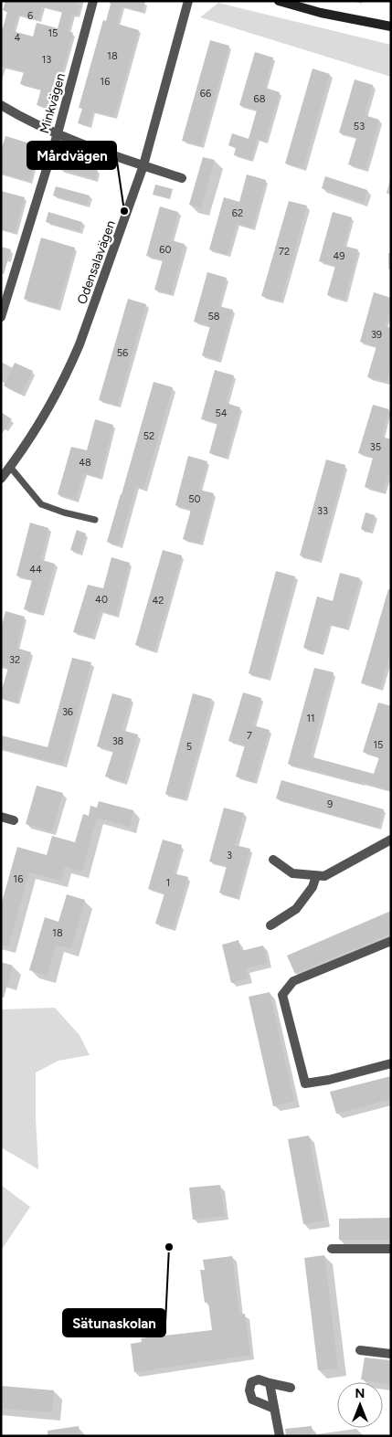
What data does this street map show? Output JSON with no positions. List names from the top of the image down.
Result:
{
  "streets": {
    "street": ["Minkvägen", "Odensalavägen"]
  },
  "places": ["Mårdvägen", "Sätunaskolan"],
  "house_numbers": [
    "6",
    "15",
    "4",
    "18",
    "13",
    "16",
    "66",
    "68",
    "53",
    "62",
    "60",
    "72",
    "49",
    "58",
    "39",
    "56",
    "54",
    "52",
    "35",
    "48",
    "50",
    "33",
    "44",
    "40",
    "42",
    "32",
    "36",
    "11",
    "7",
    "38",
    "15",
    "5",
    "9",
    "3",
    "16",
    "1",
    "18"
  ],
  "north": "top"
}
